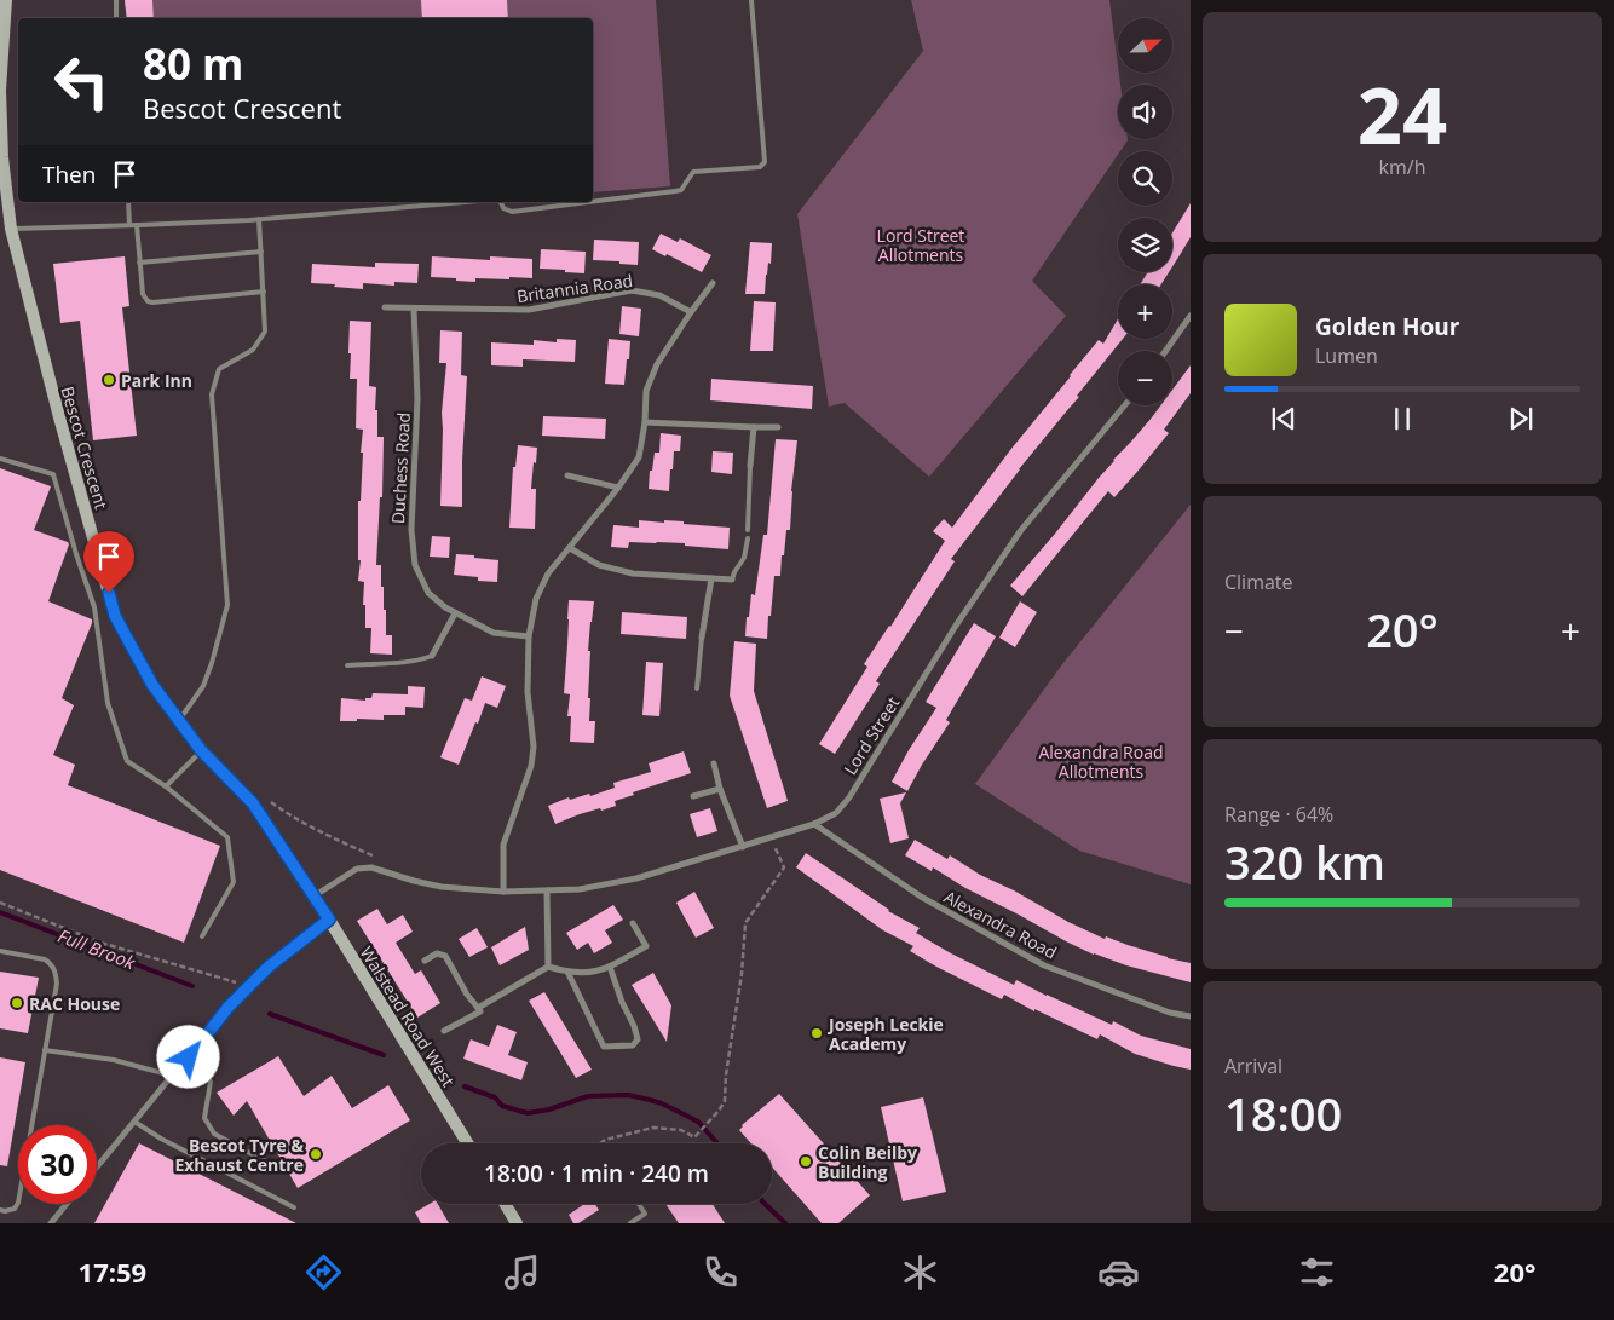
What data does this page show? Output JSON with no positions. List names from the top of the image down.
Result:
{
  "streets": {
    "street": [
      "Britannia Road",
      "Bescot Crescent",
      "Duchess Road",
      "Lord Street",
      "Alexandra Road",
      "Walstead Road West"
    ]
  },
  "crossings": [
    ["Britannia Road", "Duchess Road"],
    ["Bescot Crescent", "Walstead Road West"],
    ["Lord Street", "Alexandra Road"]
  ],
  "water": ["Full Brook"],
  "parks": ["Lord Street Allotments", "Alexandra Road Allotments"],
  "places": [
    "Park Inn",
    "RAC House",
    "Joseph Leckie Academy",
    "Bescot Tyre & Exhaust Centre",
    "Colin Beilby Building"
  ],
  "north": "right",
  "page": {
    "tile": [
      ["24", "km/h"],
      "Climate",
      ["Range · 64%", "320 km"],
      ["Arrival", "18:00"]
    ],
    "map_buttons": ["+", "−"],
    "turn": ["80 m", "Bescot Crescent"],
    "then": "Then",
    "song": ["Golden Hour", "Lumen"],
    "heat": ["−", "20°", "+"],
    "limit": "30",
    "trip": "18:00 · 1 min · 240 m",
    "tabs": ["17:59", "20°"]
  }
}
